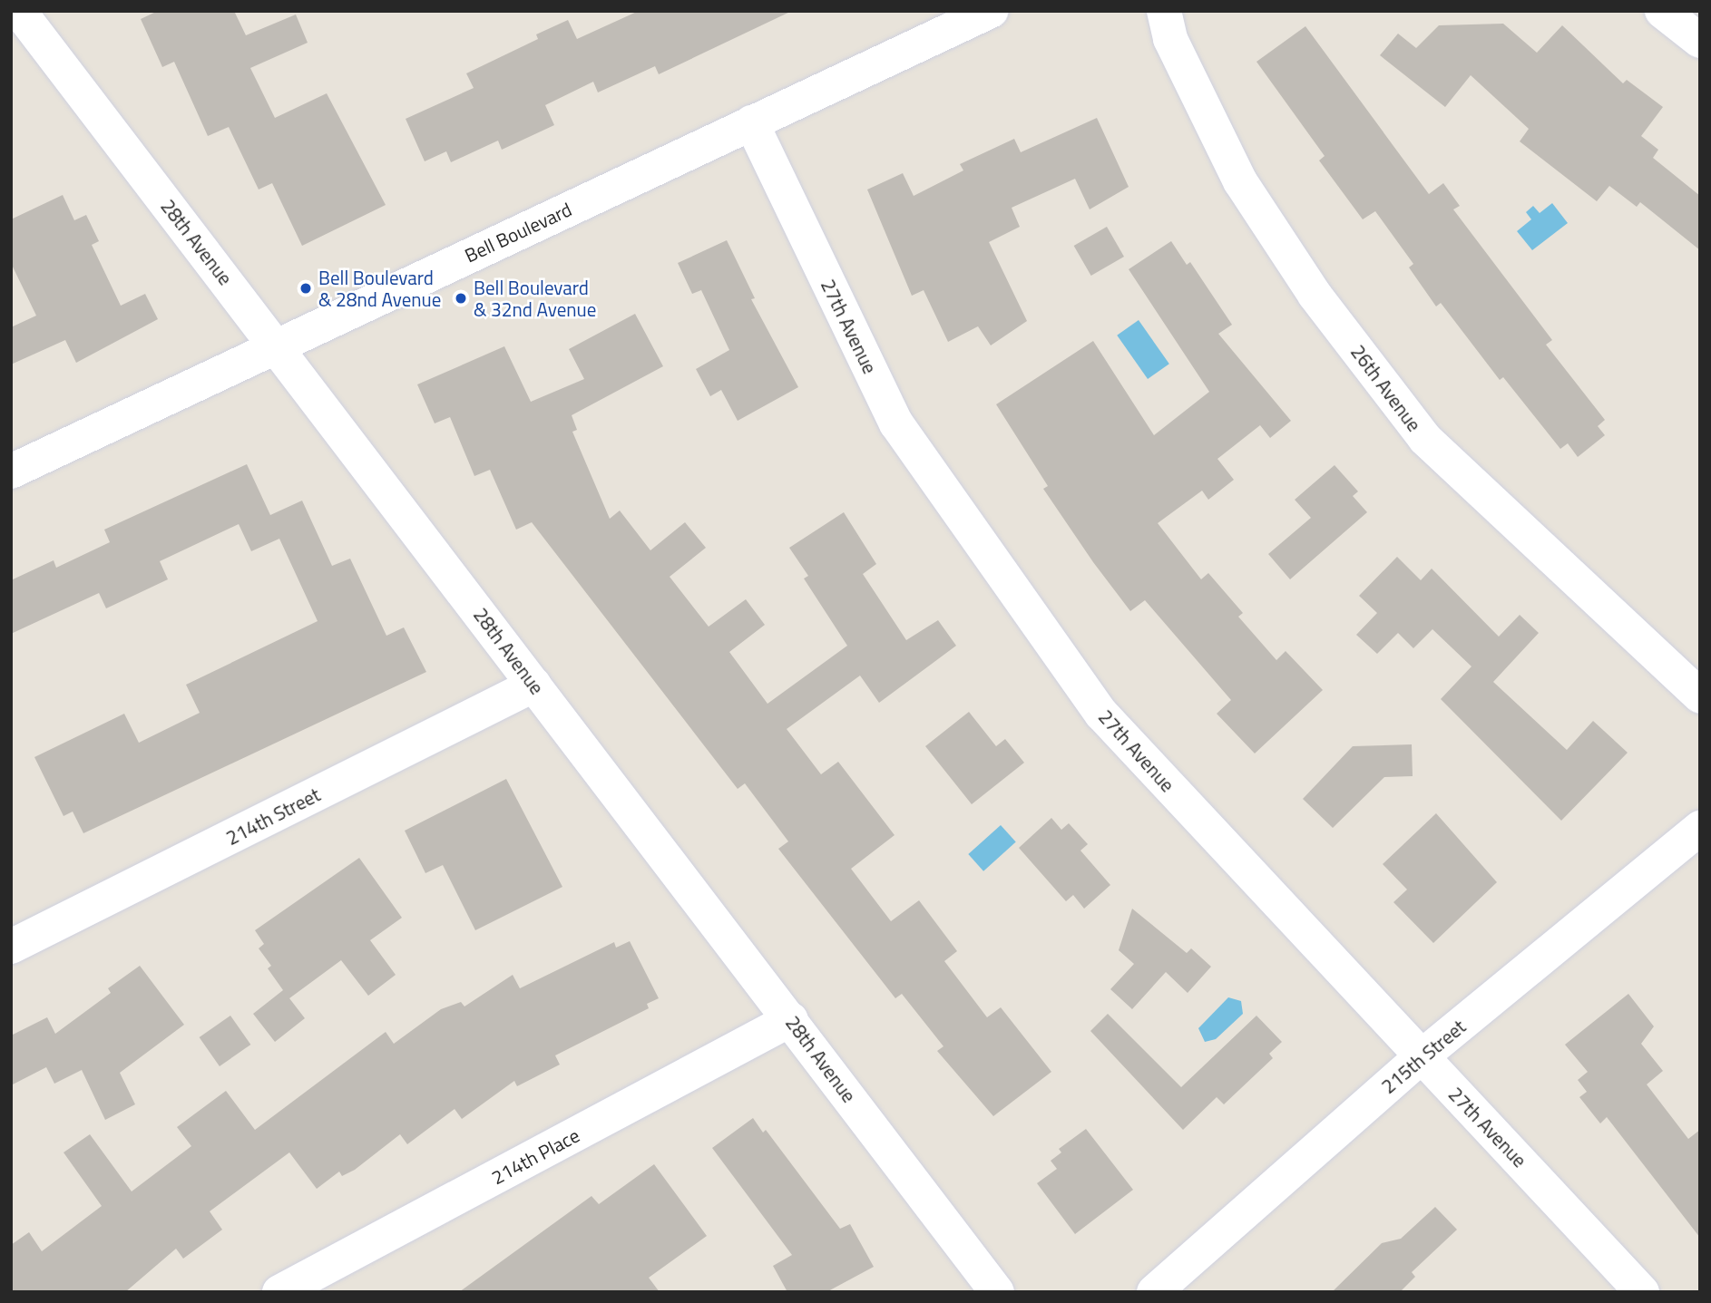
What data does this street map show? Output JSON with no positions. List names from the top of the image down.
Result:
{
  "streets": {
    "street": [
      "Bell Boulevard",
      "28th Avenue",
      "27th Avenue",
      "26th Avenue",
      "214th Street",
      "215th Street",
      "214th Place"
    ]
  },
  "crossings": [
    ["Bell Boulevard", "28th Avenue"],
    ["Bell Boulevard", "27th Avenue"],
    ["28th Avenue", "214th Street"],
    ["28th Avenue", "214th Place"],
    ["27th Avenue", "215th Street"]
  ],
  "places": ["Bell Boulevard & 28nd Avenue", "Bell Boulevard & 32nd Avenue"]
}
